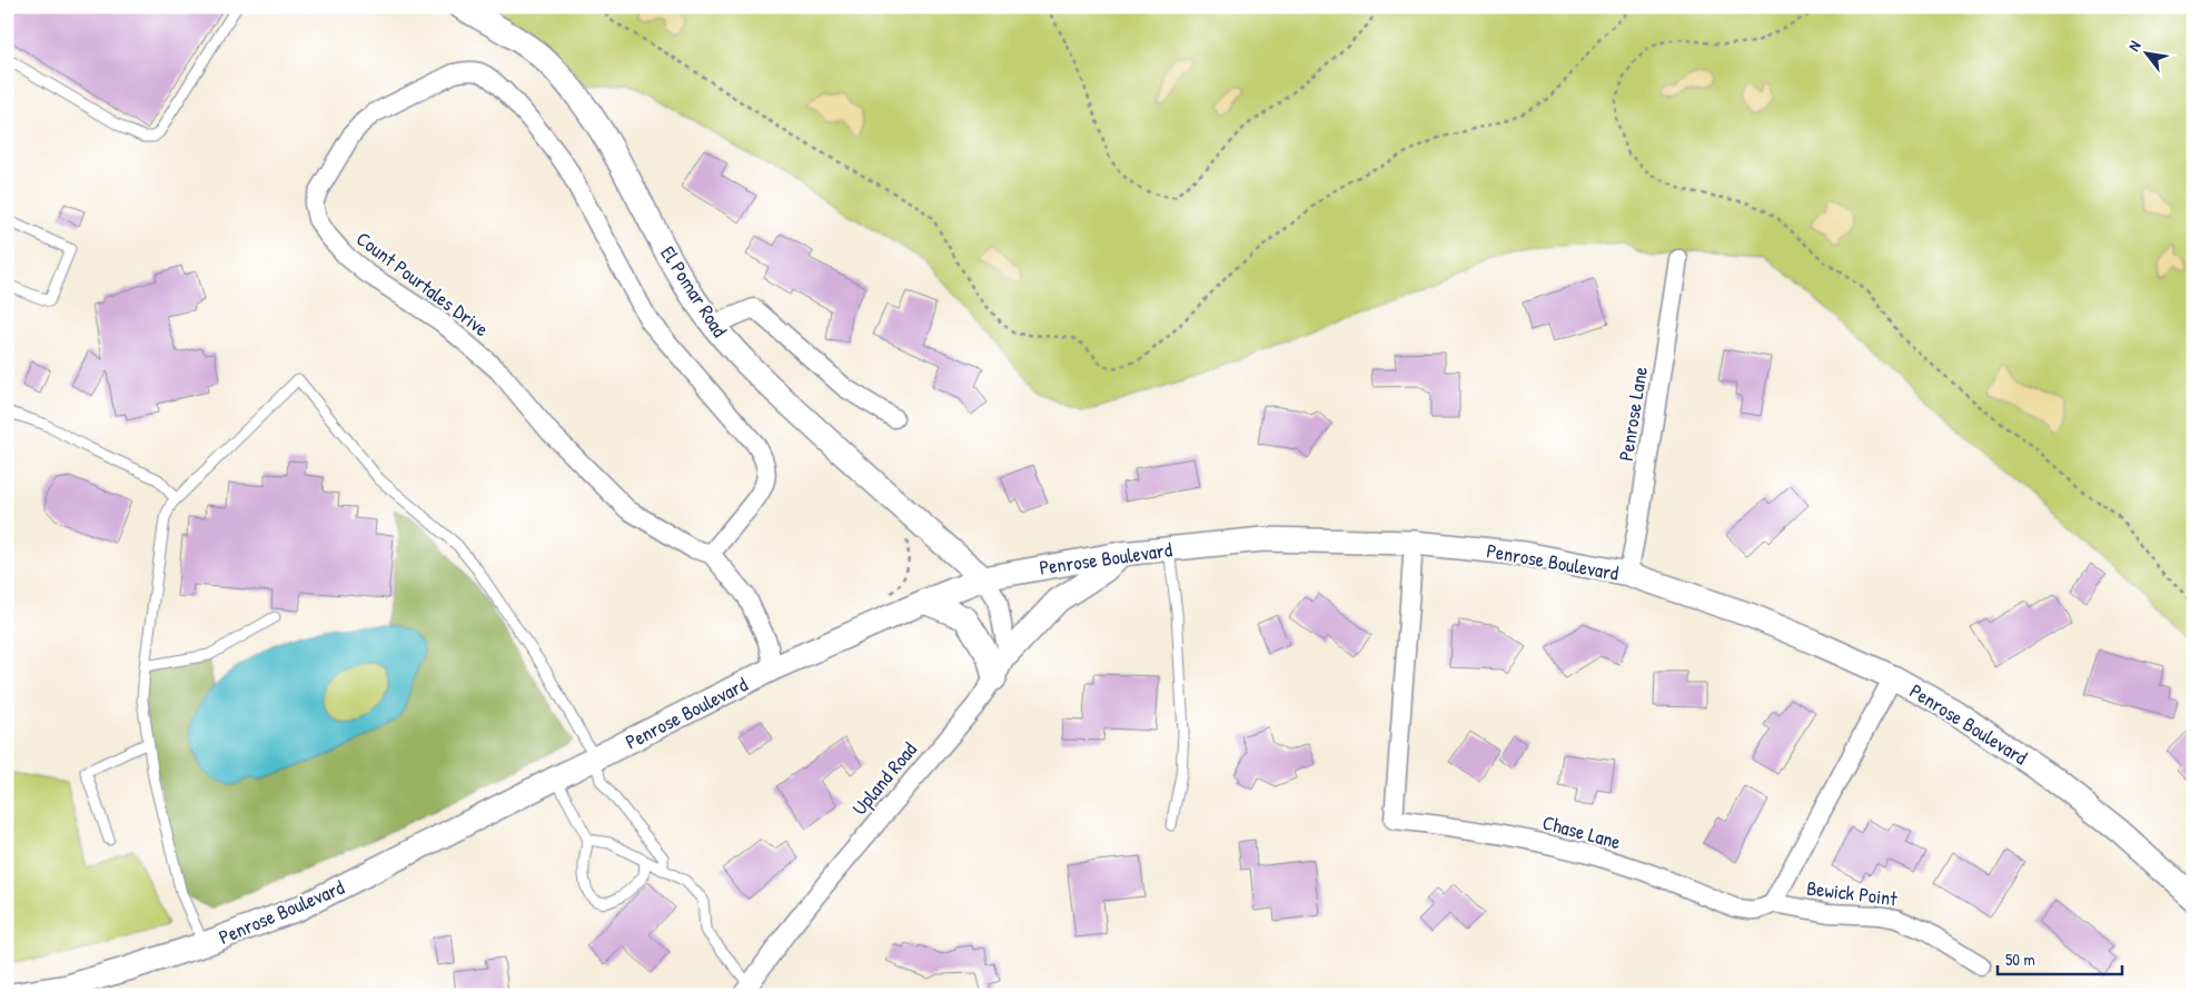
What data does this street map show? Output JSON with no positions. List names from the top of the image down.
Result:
{
  "streets": {
    "street": [
      "Count Pourtales Drive",
      "El Pomar Road",
      "Penrose Lane",
      "Penrose Boulevard",
      "Upland Road",
      "Chase Lane",
      "Bewick Point"
    ]
  },
  "crossings": [
    ["Count Pourtales Drive", "Penrose Boulevard"],
    ["El Pomar Road", "Penrose Boulevard"],
    ["Penrose Lane", "Penrose Boulevard"],
    ["Penrose Boulevard", "Chase Lane"],
    ["Chase Lane", "Bewick Point"]
  ],
  "scale_bar": "50 m",
  "north": "top left"
}
